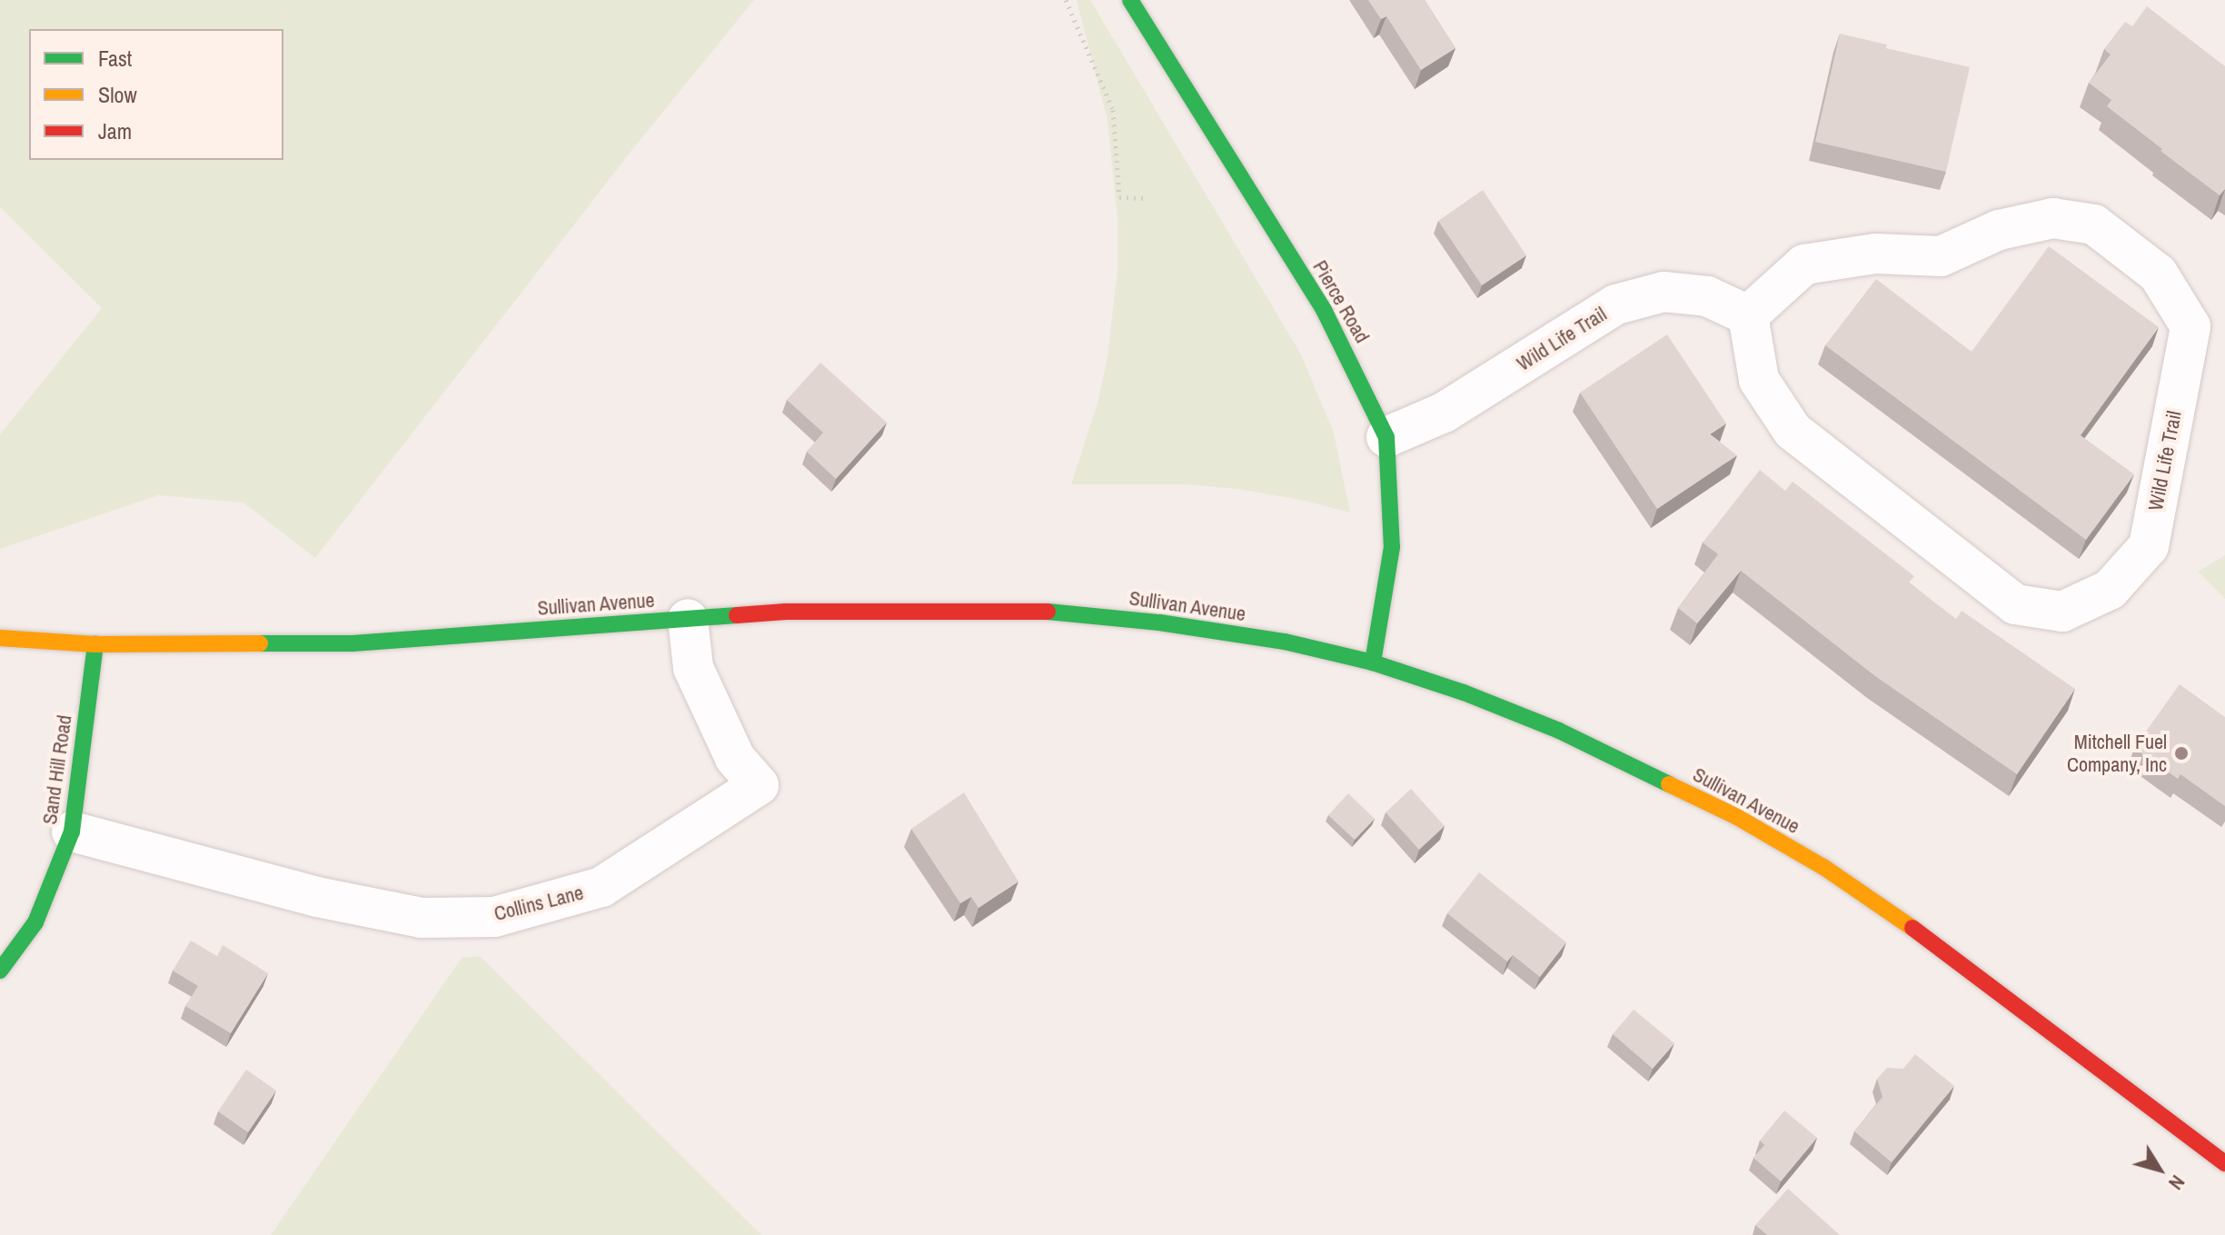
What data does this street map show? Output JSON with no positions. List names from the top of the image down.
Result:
{
  "streets": {
    "main road": ["Pierce Road", "Sullivan Avenue", "Sand Hill Road"],
    "street": ["Wild Life Trail", "Collins Lane"]
  },
  "crossings": [
    ["Pierce Road", "Wild Life Trail"],
    ["Pierce Road", "Sullivan Avenue"],
    ["Sullivan Avenue", "Sand Hill Road"],
    ["Sullivan Avenue", "Collins Lane"],
    ["Sand Hill Road", "Collins Lane"]
  ],
  "places": ["Mitchell Fuel Company, Inc"],
  "legend": ["Fast", "Slow", "Jam"],
  "north": "bottom right"
}
